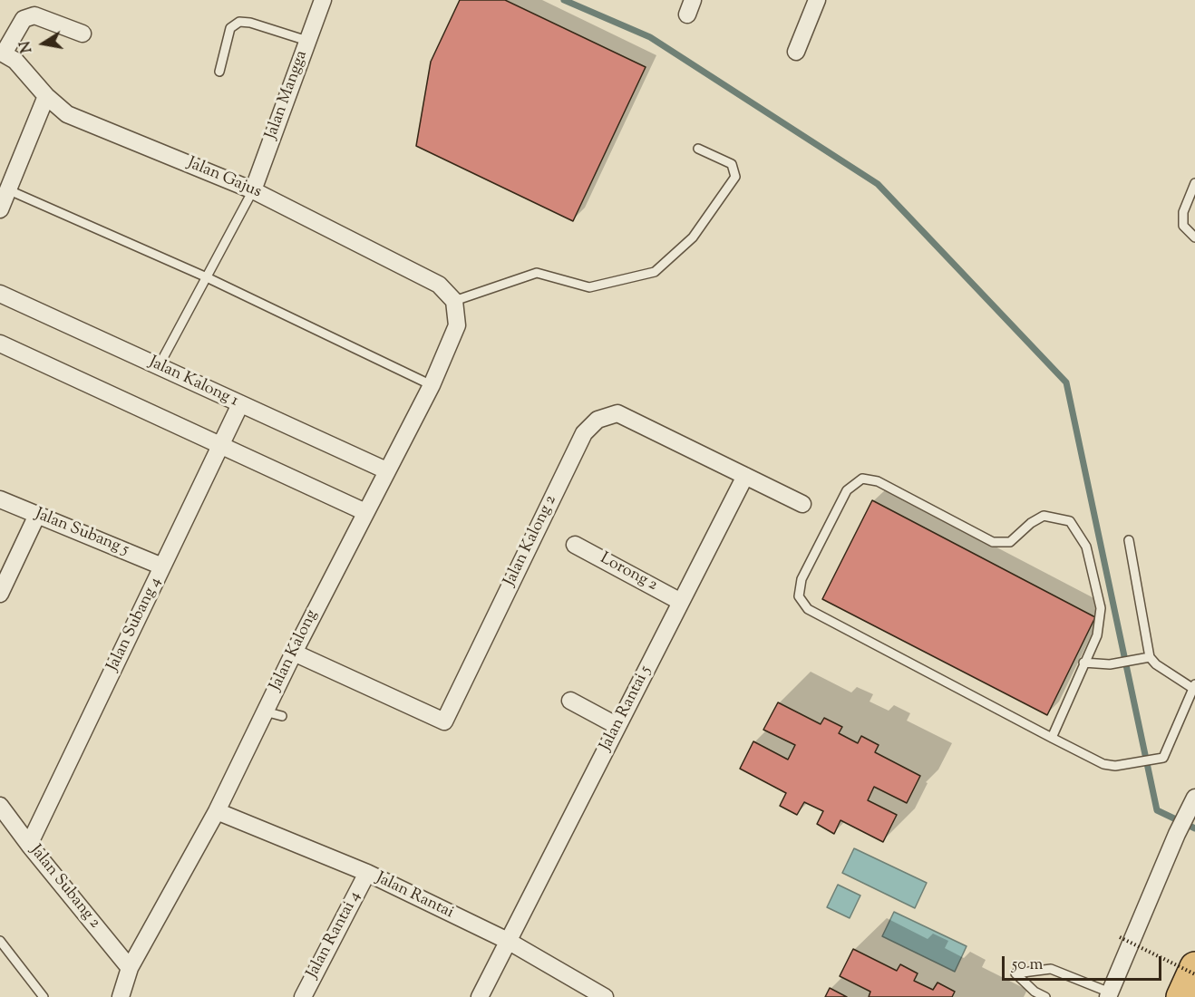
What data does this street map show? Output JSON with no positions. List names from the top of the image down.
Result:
{
  "streets": {
    "street": [
      "Jalan Mangga",
      "Jalan Gajus",
      "Jalan Kalong 1",
      "Jalan Subang 5",
      "Jalan Kalong 2",
      "Lorong 2",
      "Jalan Subang 4",
      "Jalan Kalong",
      "Jalan Rantai 5",
      "Jalan Subang 2",
      "Jalan Rantai",
      "Jalan Rantai 4"
    ]
  },
  "crossings": [
    ["Jalan Mangga", "Jalan Gajus"],
    ["Jalan Gajus", "Jalan Kalong"],
    ["Jalan Kalong 1", "Jalan Subang 4"],
    ["Jalan Kalong 1", "Jalan Kalong"],
    ["Jalan Subang 5", "Jalan Subang 4"],
    ["Jalan Kalong 2", "Jalan Kalong"],
    ["Jalan Kalong 2", "Jalan Rantai 5"],
    ["Lorong 2", "Jalan Rantai 5"],
    ["Jalan Subang 4", "Jalan Subang 2"],
    ["Jalan Kalong", "Jalan Subang 2"],
    ["Jalan Kalong", "Jalan Rantai"],
    ["Jalan Rantai 5", "Jalan Rantai"],
    ["Jalan Rantai", "Jalan Rantai 4"]
  ],
  "scale_bar": "50 m",
  "north": "left"
}
